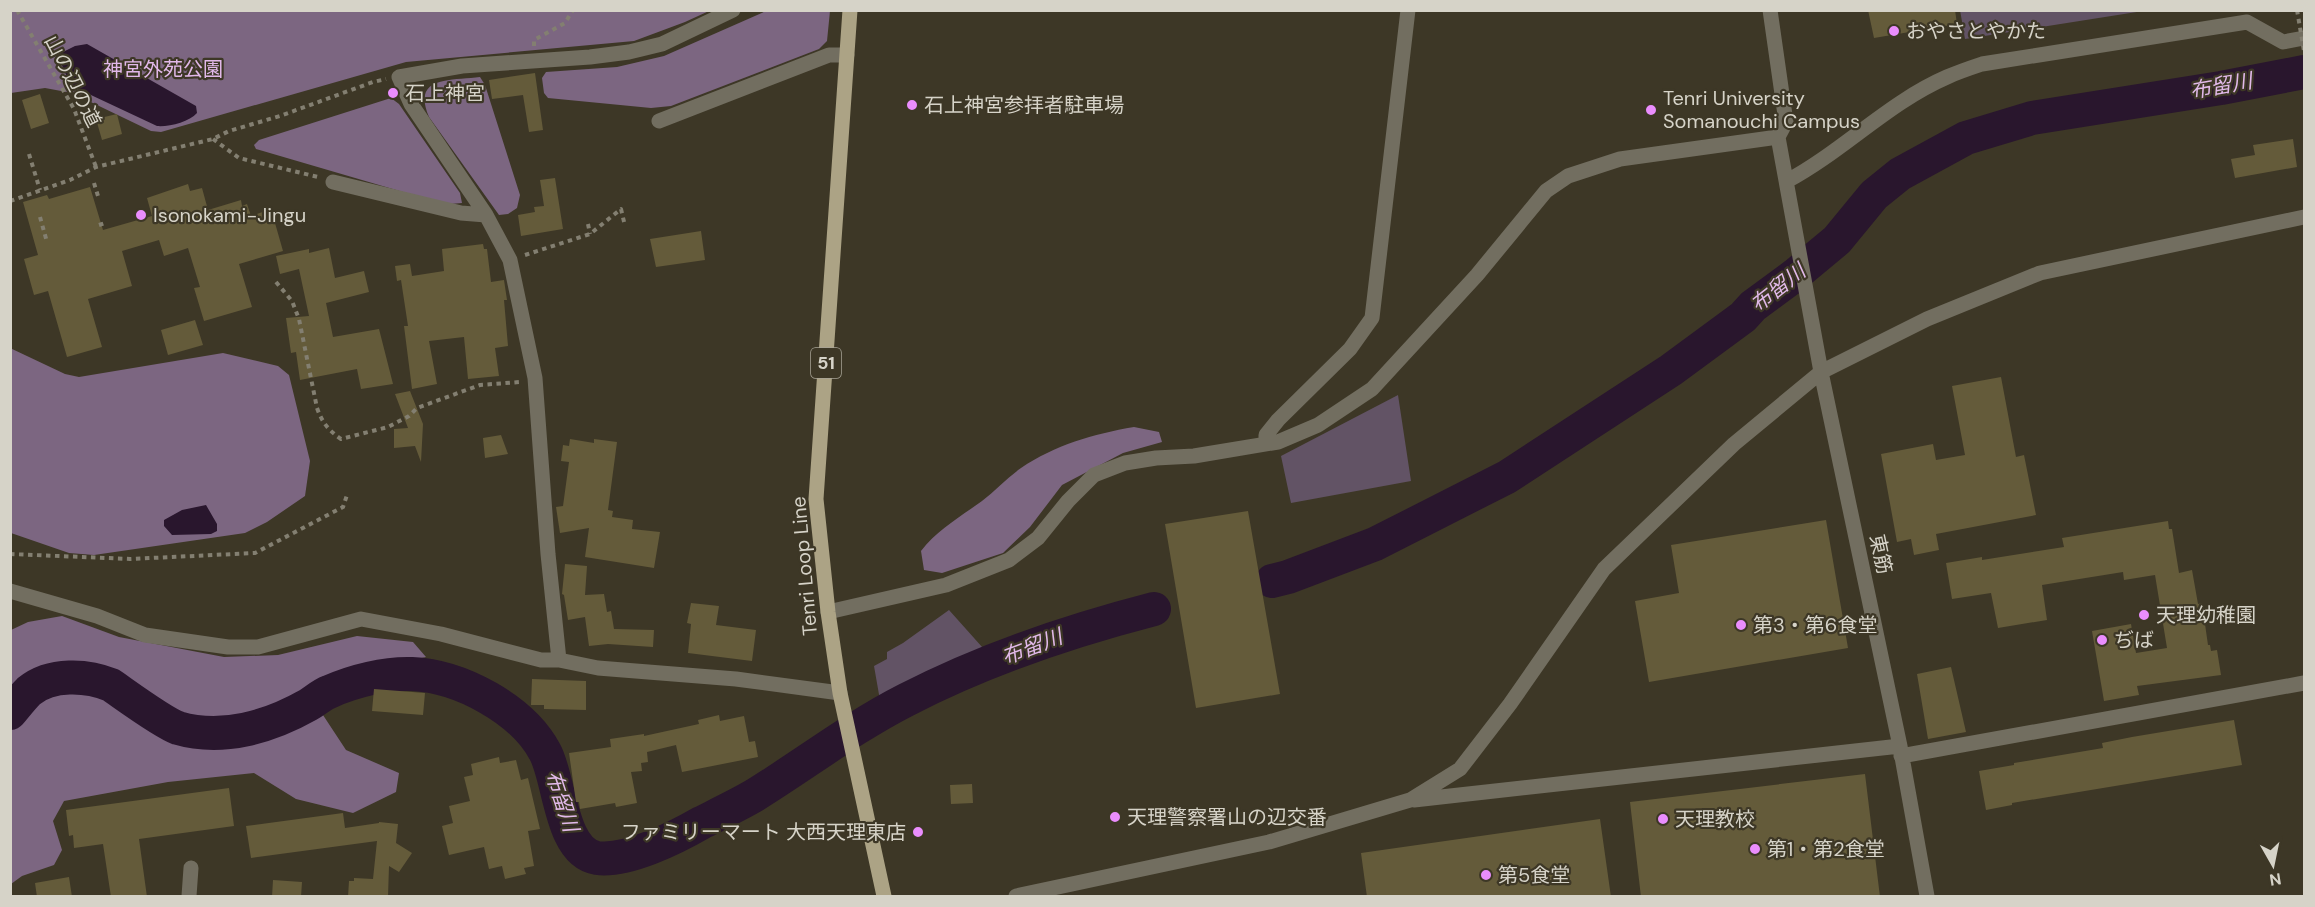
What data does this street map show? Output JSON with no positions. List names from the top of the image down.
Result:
{
  "streets": {
    "main road": ["51", "Tenri Loop Line"],
    "street": ["東筋"],
    "path": ["山の辺の道"]
  },
  "water": ["布留川"],
  "parks": ["神宮外苑公園"],
  "places": [
    "おやさとやかた",
    "石上神宮",
    "石上神宮参拝者駐車場",
    "Tenri University Somanouchi Campus",
    "Isonokami-Jingu",
    "天理幼稚園",
    "第3・第6食堂",
    "ぢば",
    "天理警察署山の辺交番",
    "天理教校",
    "ファミリーマート 大西天理東店",
    "第1・第2食堂",
    "第5食堂"
  ],
  "north": "bottom"
}
